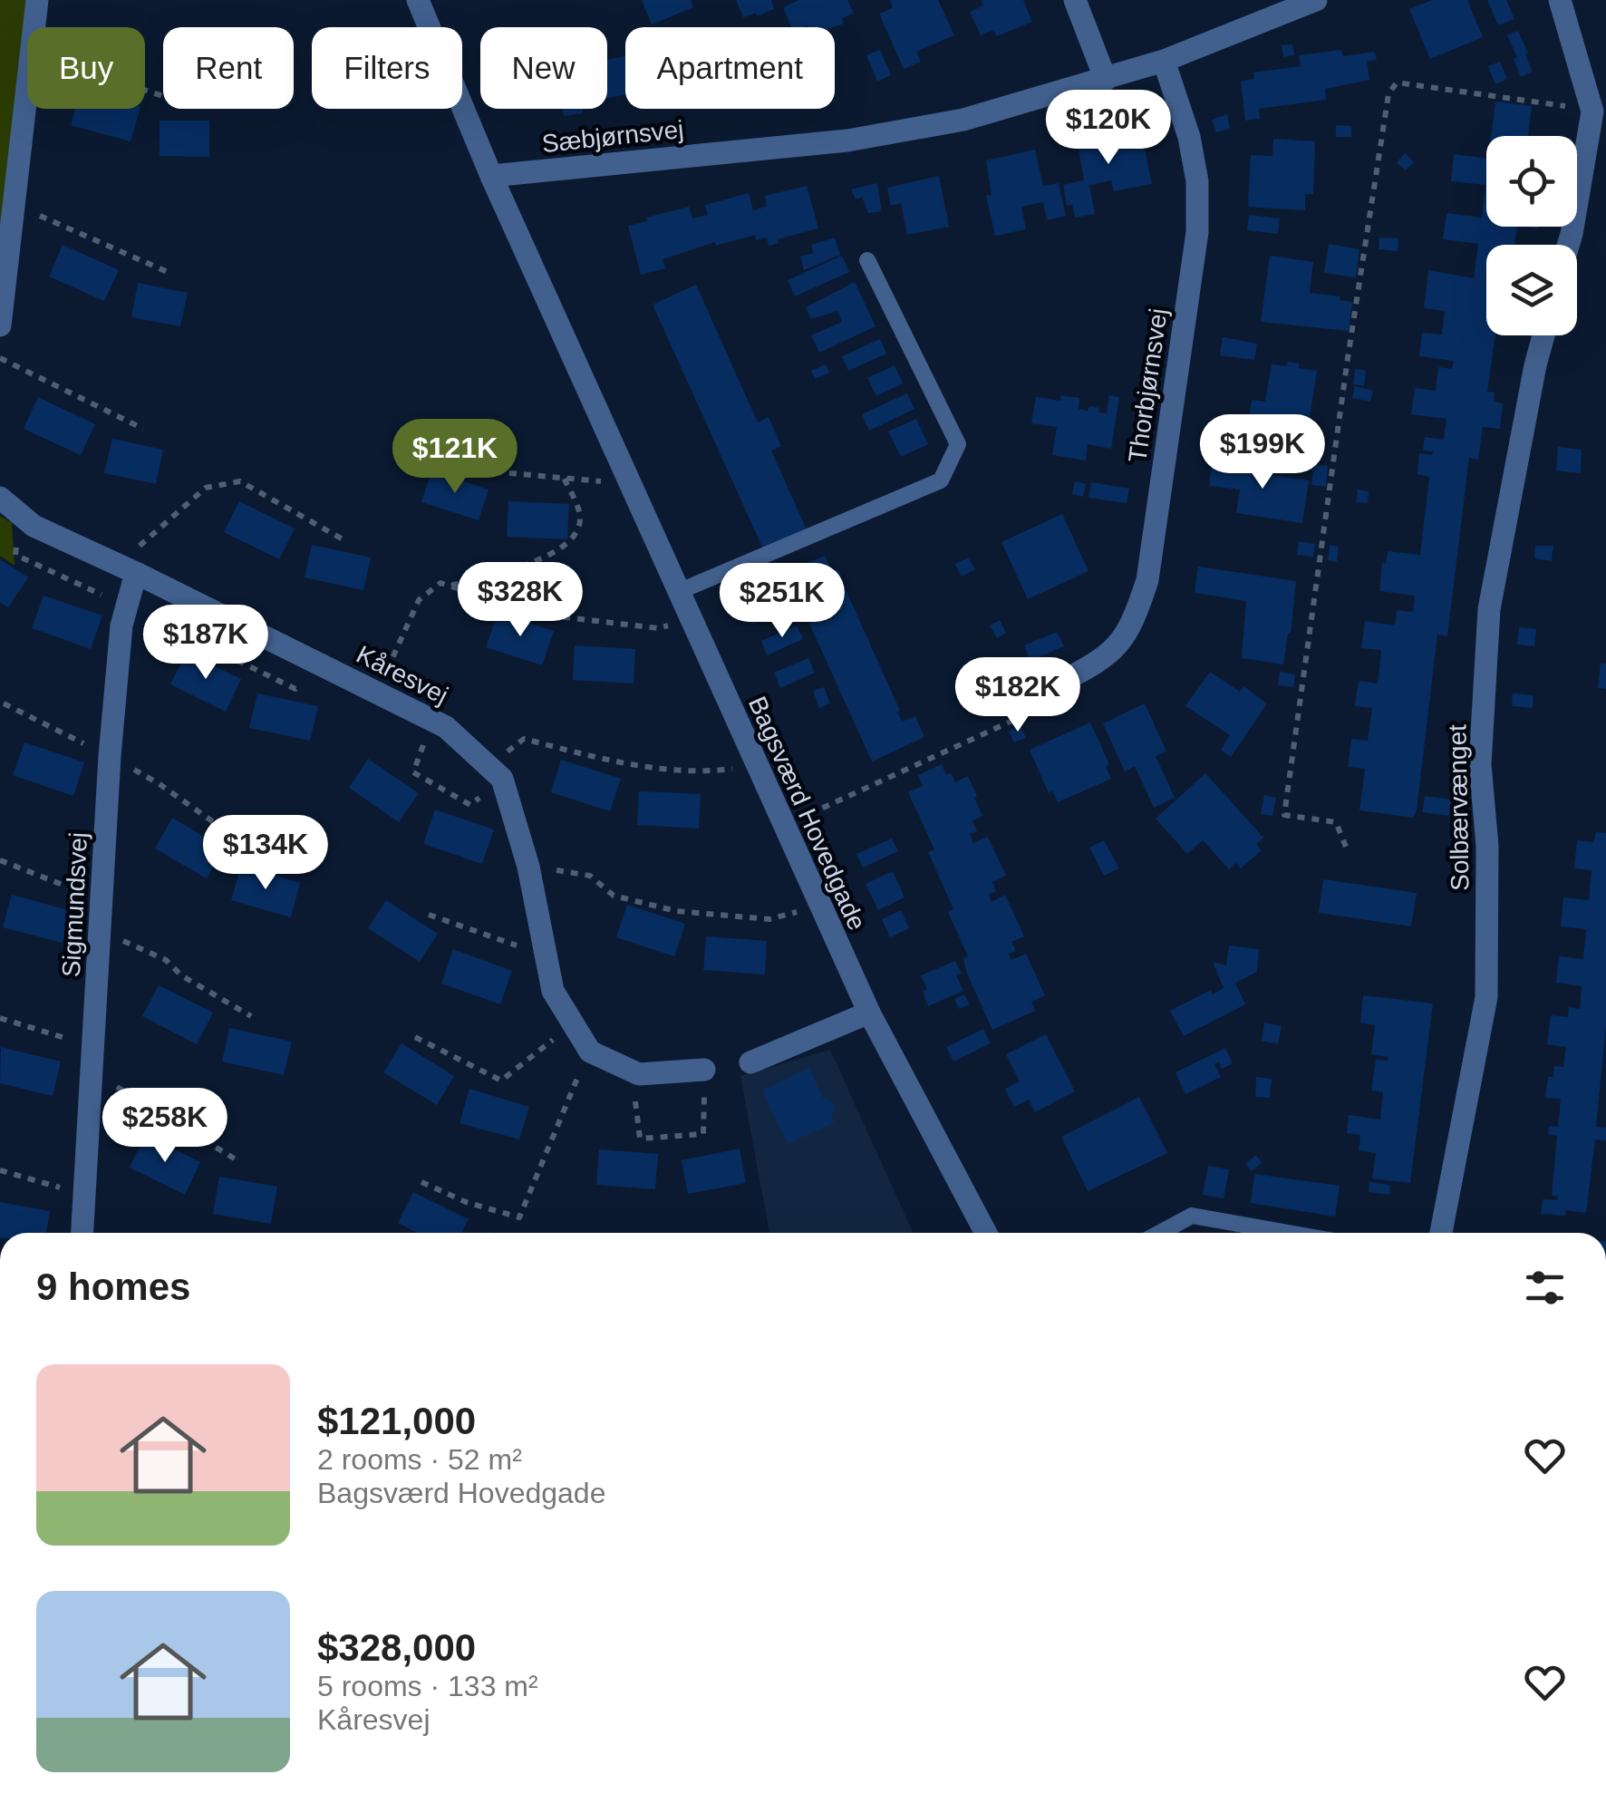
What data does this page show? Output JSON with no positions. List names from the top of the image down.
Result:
{
  "streets": {
    "street": [
      "Sæbjørnsvej",
      "Thorbjørnsvej",
      "Kåresvej",
      "Solbærvænget",
      "Bagsværd Hovedgade",
      "Sigmundsvej"
    ]
  },
  "crossings": [
    ["Sæbjørnsvej", "Thorbjørnsvej"],
    ["Sæbjørnsvej", "Bagsværd Hovedgade"],
    ["Kåresvej", "Sigmundsvej"]
  ],
  "page": {
    "chip": [
      "Buy",
      "Rent",
      "Filters",
      "New",
      "Apartment"
    ],
    "price": [
      "$120K",
      "$199K",
      "$121K",
      "$328K",
      "$251K",
      "$187K",
      "$182K",
      "$134K",
      "$258K"
    ],
    "heading": "9 homes",
    "list": [
      {
        "name": "$121,000",
        "note": "2 rooms · 52 m² · Bagsværd Hovedgade"
      },
      {
        "name": "$328,000",
        "note": "5 rooms · 133 m² · Kåresvej"
      }
    ]
  }
}
